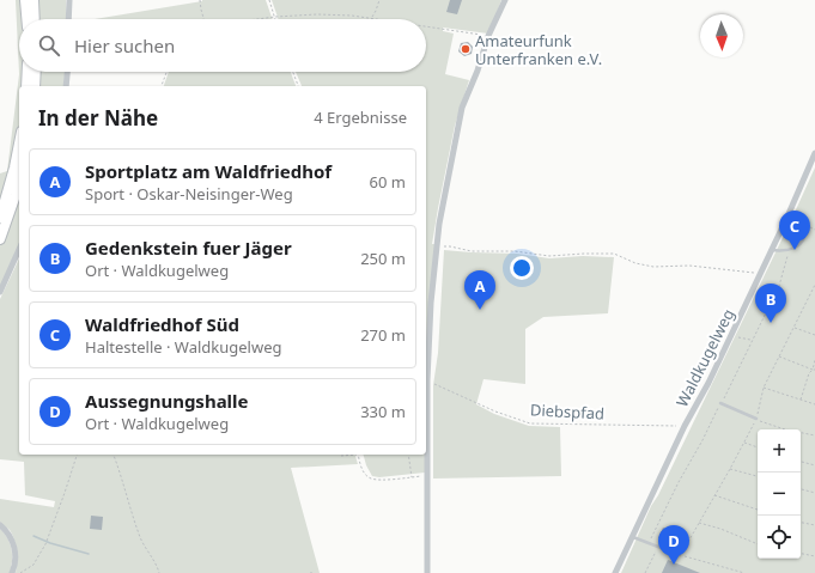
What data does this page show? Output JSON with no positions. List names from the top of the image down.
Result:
{
  "streets": {
    "street": ["Waldkugelweg"],
    "path": ["Diebspfad"]
  },
  "crossings": [
    ["Waldkugelweg", "Diebspfad"]
  ],
  "places": ["Amateurfunk Unterfranken e.V."],
  "north": "bottom",
  "page": {
    "search": "Hier suchen",
    "heading": ["In der Nähe", "4 Ergebnisse"],
    "list": [
      {
        "mark": "A",
        "name": "Sportplatz am Waldfriedhof",
        "note": "Sport · Oskar-Neisinger-Weg",
        "value": "60 m"
      },
      {
        "mark": "B",
        "name": "Gedenkstein fuer Jäger",
        "note": "Ort · Waldkugelweg",
        "value": "250 m"
      },
      {
        "mark": "C",
        "name": "Waldfriedhof Süd",
        "note": "Haltestelle · Waldkugelweg",
        "value": "270 m"
      },
      {
        "mark": "D",
        "name": "Aussegnungshalle",
        "note": "Ort · Waldkugelweg",
        "value": "330 m"
      }
    ],
    "pins": [
      "C",
      "A",
      "B",
      "D"
    ],
    "map_buttons": ["+", "−"]
  }
}
